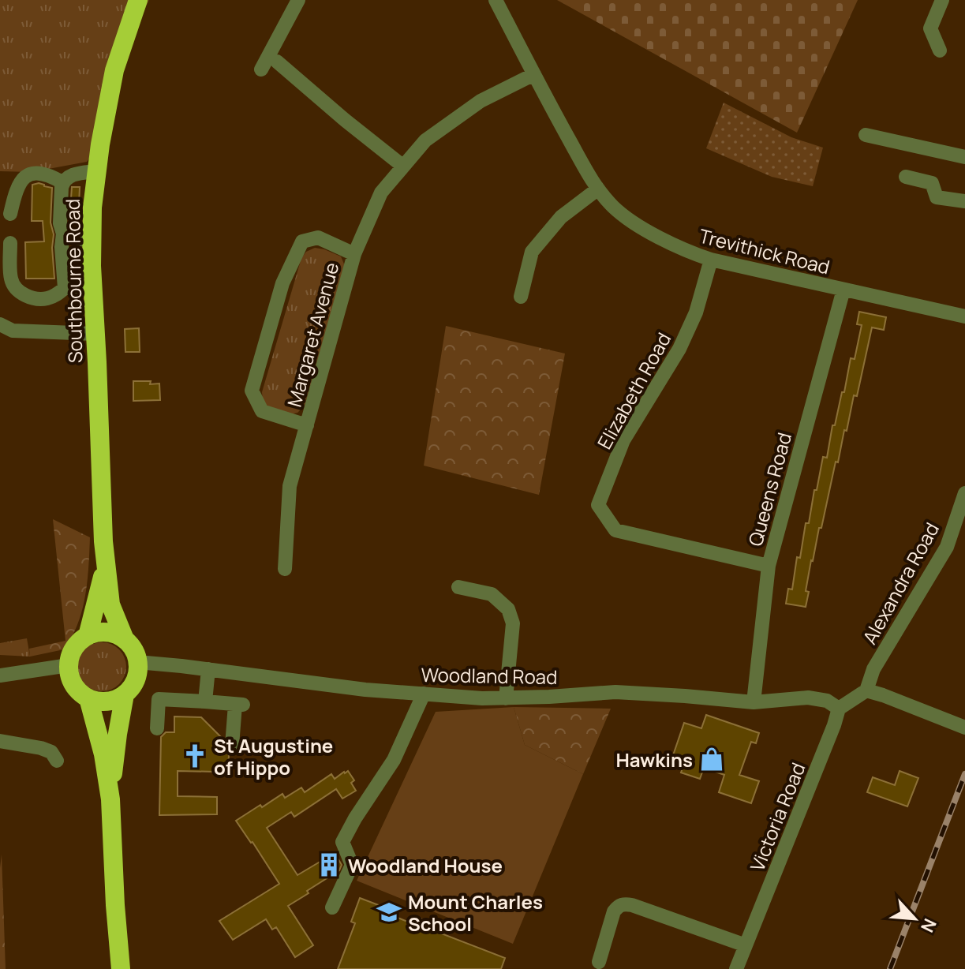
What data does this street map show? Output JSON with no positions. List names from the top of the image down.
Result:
{
  "streets": {
    "highway": ["Southbourne Road"],
    "street": [
      "Trevithick Road",
      "Margaret Avenue",
      "Elizabeth Road",
      "Queens Road",
      "Alexandra Road",
      "Woodland Road",
      "Victoria Road"
    ]
  },
  "crossings": [
    ["Trevithick Road", "Margaret Avenue"],
    ["Trevithick Road", "Elizabeth Road"],
    ["Trevithick Road", "Queens Road"],
    ["Southbourne Road", "Woodland Road"],
    ["Elizabeth Road", "Queens Road"],
    ["Queens Road", "Woodland Road"],
    ["Woodland Road", "Victoria Road"]
  ],
  "places": {
    "church": ["St Augustine of Hippo"],
    "shop": ["Hawkins"],
    "building": ["Woodland House"],
    "school or university": ["Mount Charles School"]
  },
  "north": "bottom right"
}
